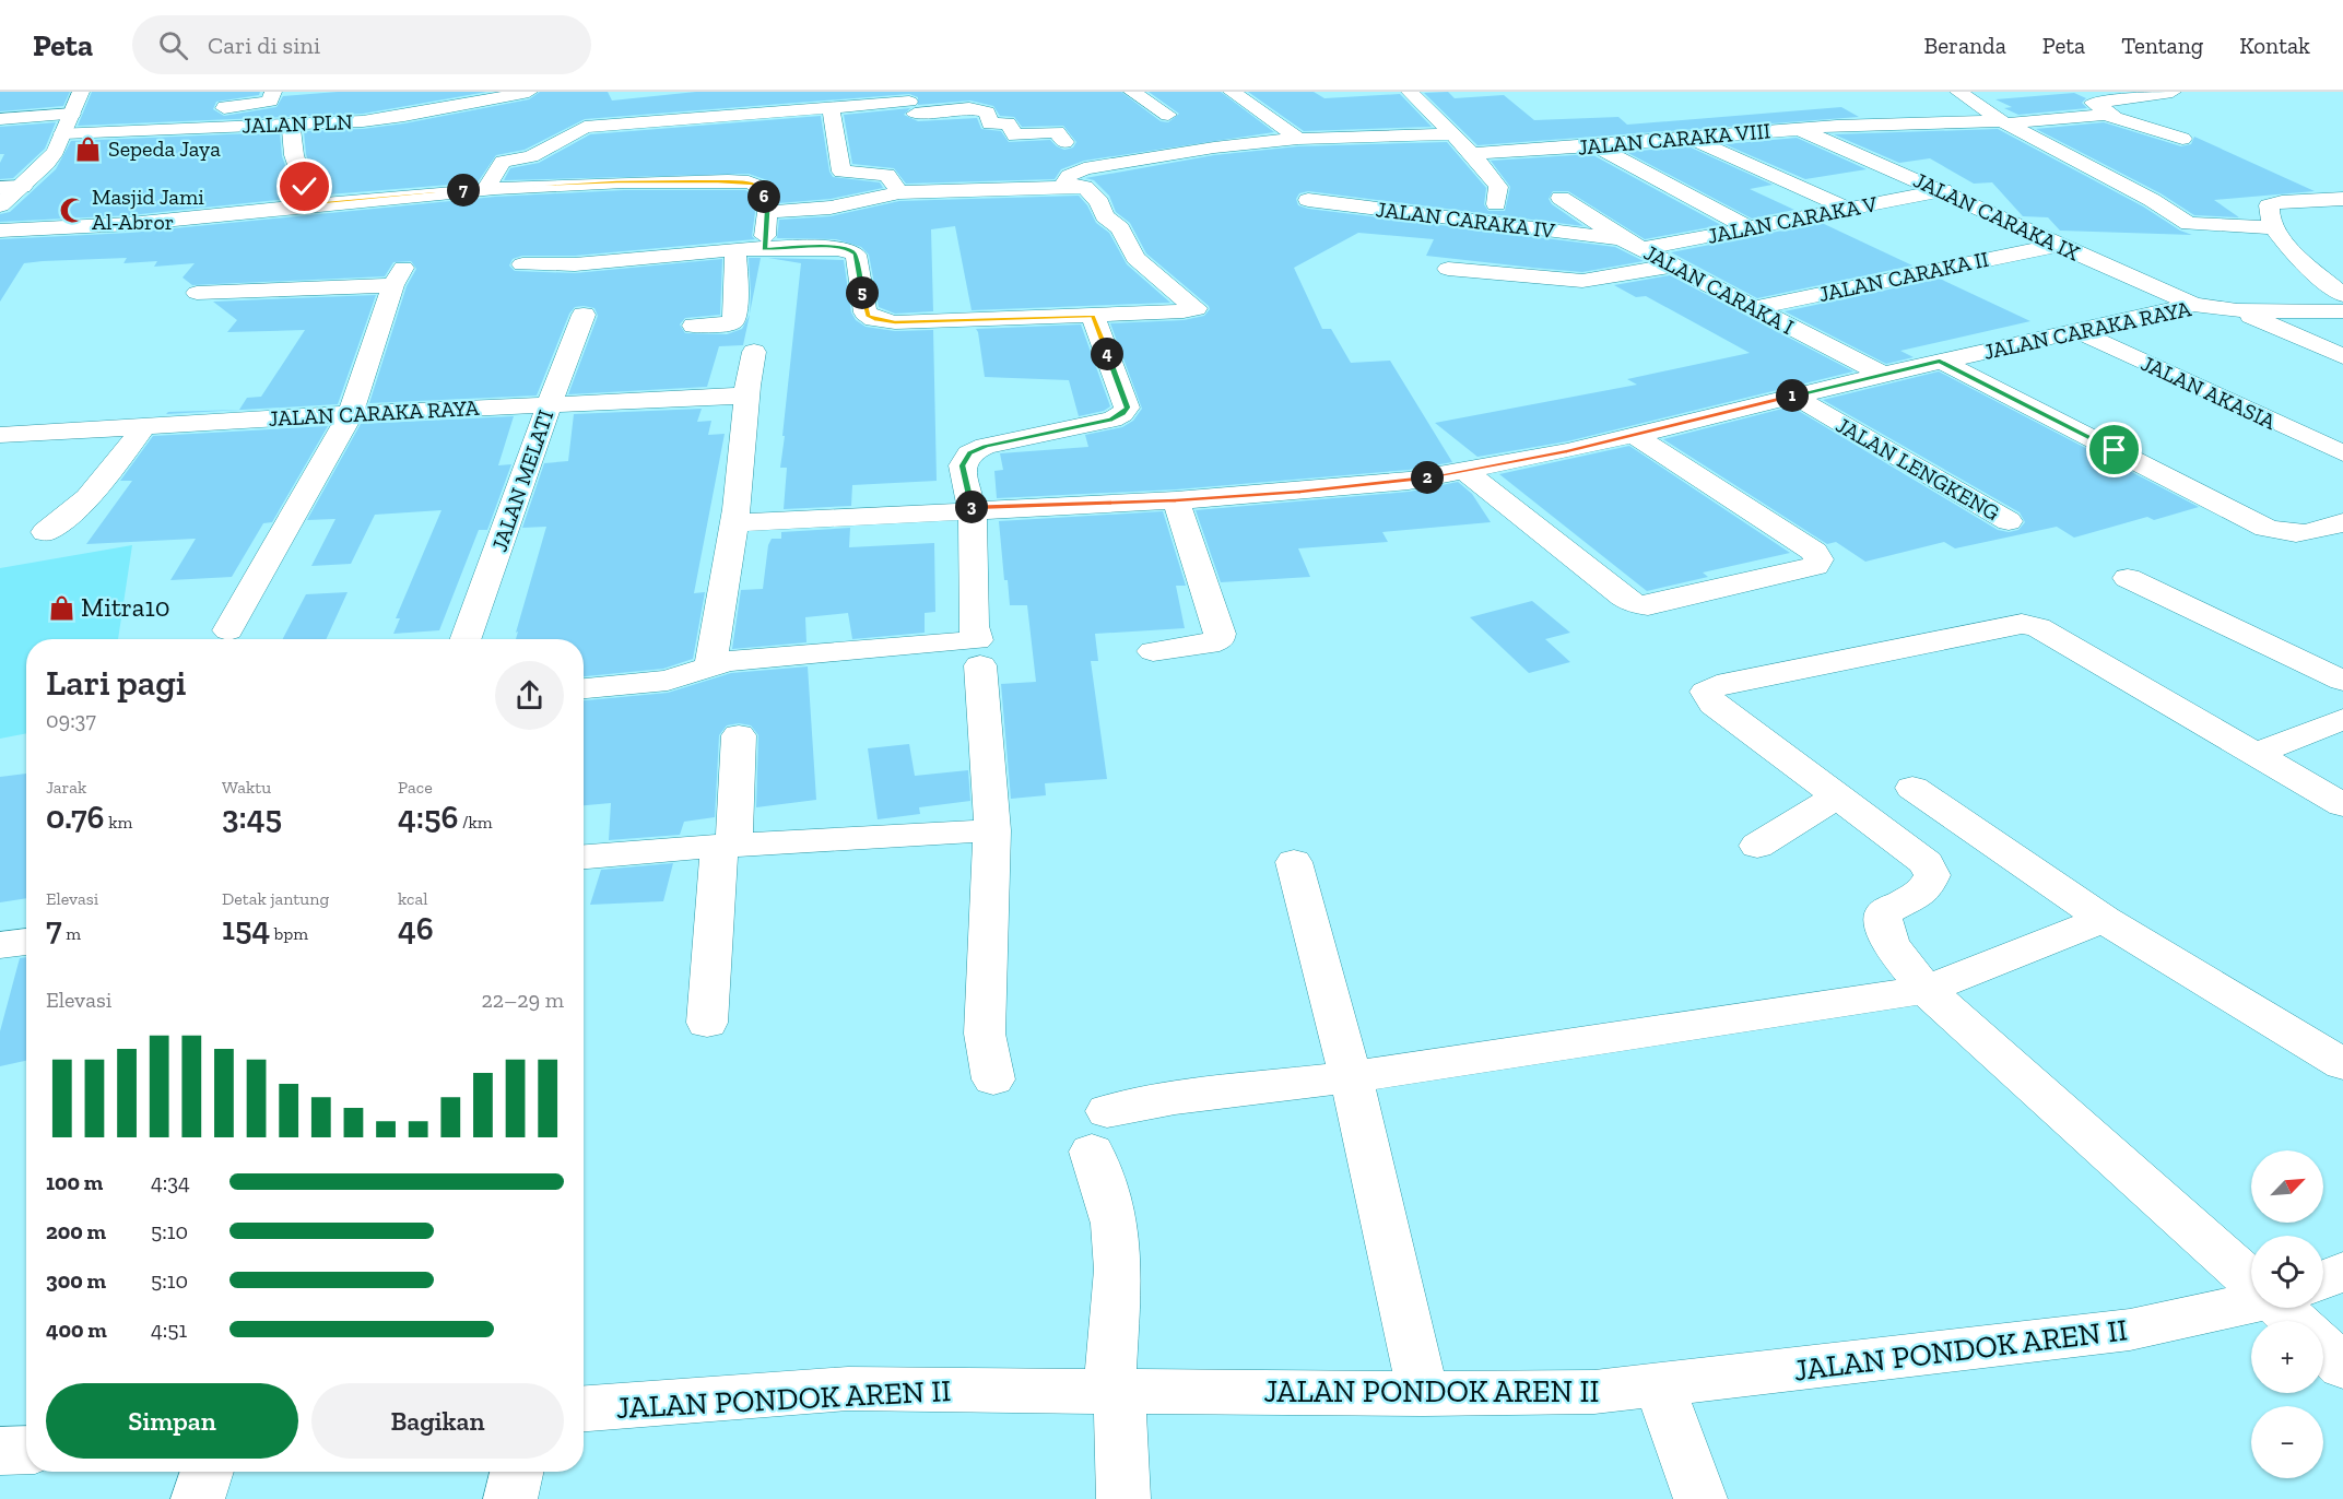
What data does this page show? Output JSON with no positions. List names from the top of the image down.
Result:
{
  "streets": {
    "street": [
      "JALAN PLN",
      "JALAN CARAKA VIII",
      "JALAN CARAKA IX",
      "JALAN CARAKA IV",
      "JALAN CARAKA V",
      "JALAN CARAKA II",
      "JALAN CARAKA I",
      "JALAN CARAKA RAYA",
      "JALAN AKASIA",
      "JALAN LENGKENG",
      "JALAN MELATI",
      "JALAN PONDOK AREN II"
    ]
  },
  "crossings": [
    ["JALAN CARAKA VIII", "JALAN CARAKA IX"],
    ["JALAN CARAKA IX", "JALAN CARAKA V"],
    ["JALAN CARAKA IX", "JALAN CARAKA II"],
    ["JALAN CARAKA IX", "JALAN CARAKA RAYA"],
    ["JALAN CARAKA IV", "JALAN CARAKA V"],
    ["JALAN CARAKA IV", "JALAN CARAKA I"],
    ["JALAN CARAKA V", "JALAN CARAKA I"],
    ["JALAN CARAKA II", "JALAN CARAKA I"],
    ["JALAN CARAKA I", "JALAN CARAKA RAYA"],
    ["JALAN CARAKA RAYA", "JALAN AKASIA"],
    ["JALAN CARAKA RAYA", "JALAN LENGKENG"],
    ["JALAN CARAKA RAYA", "JALAN MELATI"]
  ],
  "places": {
    "shop": ["Sepeda Jaya", "Mitra10"],
    "mosque": ["Masjid Jami Al-Abror"]
  },
  "north": "top right",
  "page": {
    "header": "Peta",
    "search": "Cari di sini",
    "nav": [
      "Beranda",
      "Peta",
      "Tentang",
      "Kontak"
    ],
    "pins": [
      "7",
      "6",
      "5",
      "4",
      "1",
      "2",
      "3"
    ],
    "heading": ["Lari pagi", "09:37"],
    "stats": [
      ["Jarak", "0.76 km"],
      ["Waktu", "3:45"],
      ["Pace", "4:56 /km"],
      ["Elevasi", "7 m"],
      ["Detak jantung", "154 bpm"],
      ["kcal", "46"]
    ],
    "chart": ["Elevasi", "22–29 m"],
    "map_buttons": ["+", "−"],
    "list": [
      {
        "name": "100 m",
        "note": "4:34"
      },
      {
        "name": "200 m",
        "note": "5:10"
      },
      {
        "name": "300 m",
        "note": "5:10"
      },
      {
        "name": "400 m",
        "note": "4:51"
      }
    ],
    "buttons": ["Simpan", "Bagikan"]
  }
}
